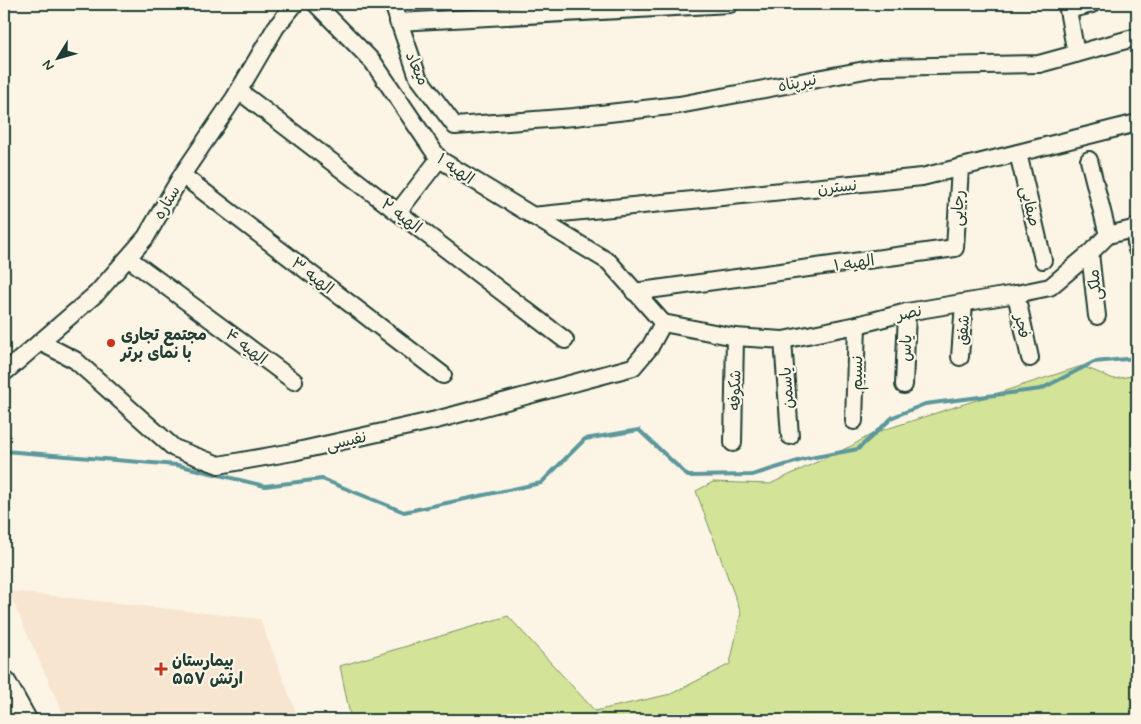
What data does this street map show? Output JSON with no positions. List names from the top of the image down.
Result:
{
  "streets": {
    "street": [
      "میعاد",
      "نیرپناه",
      "الهیه ۱",
      "نسترن",
      "ستاره",
      "صفایی",
      "رجایی",
      "الهیه ۲",
      "الهیه ۳",
      "ملکی",
      "نصر",
      "فجر",
      "شفق",
      "الهیه ۴",
      "یاس",
      "نسیم",
      "یاسمن",
      "شکوفه",
      "نفیسی"
    ]
  },
  "crossings": [
    ["میعاد", "نیرپناه"],
    ["الهیه ۱", "نسترن"],
    ["الهیه ۱", "رجایی"],
    ["الهیه ۱", "نصر"],
    ["الهیه ۱", "نفیسی"],
    ["نسترن", "صفایی"],
    ["نسترن", "رجایی"],
    ["ستاره", "الهیه ۲"],
    ["ستاره", "الهیه ۳"],
    ["ستاره", "الهیه ۴"],
    ["ستاره", "نفیسی"],
    ["ملکی", "نصر"],
    ["نصر", "فجر"],
    ["نصر", "شفق"],
    ["نصر", "یاس"],
    ["نصر", "نسیم"],
    ["نصر", "یاسمن"],
    ["نصر", "شکوفه"],
    ["نصر", "نفیسی"]
  ],
  "places": {
    "other": ["مجتمع تجاری با نمای برتر"],
    "health": ["بیمارستان ۵۵۷ ارتش"]
  },
  "north": "bottom left"
}
